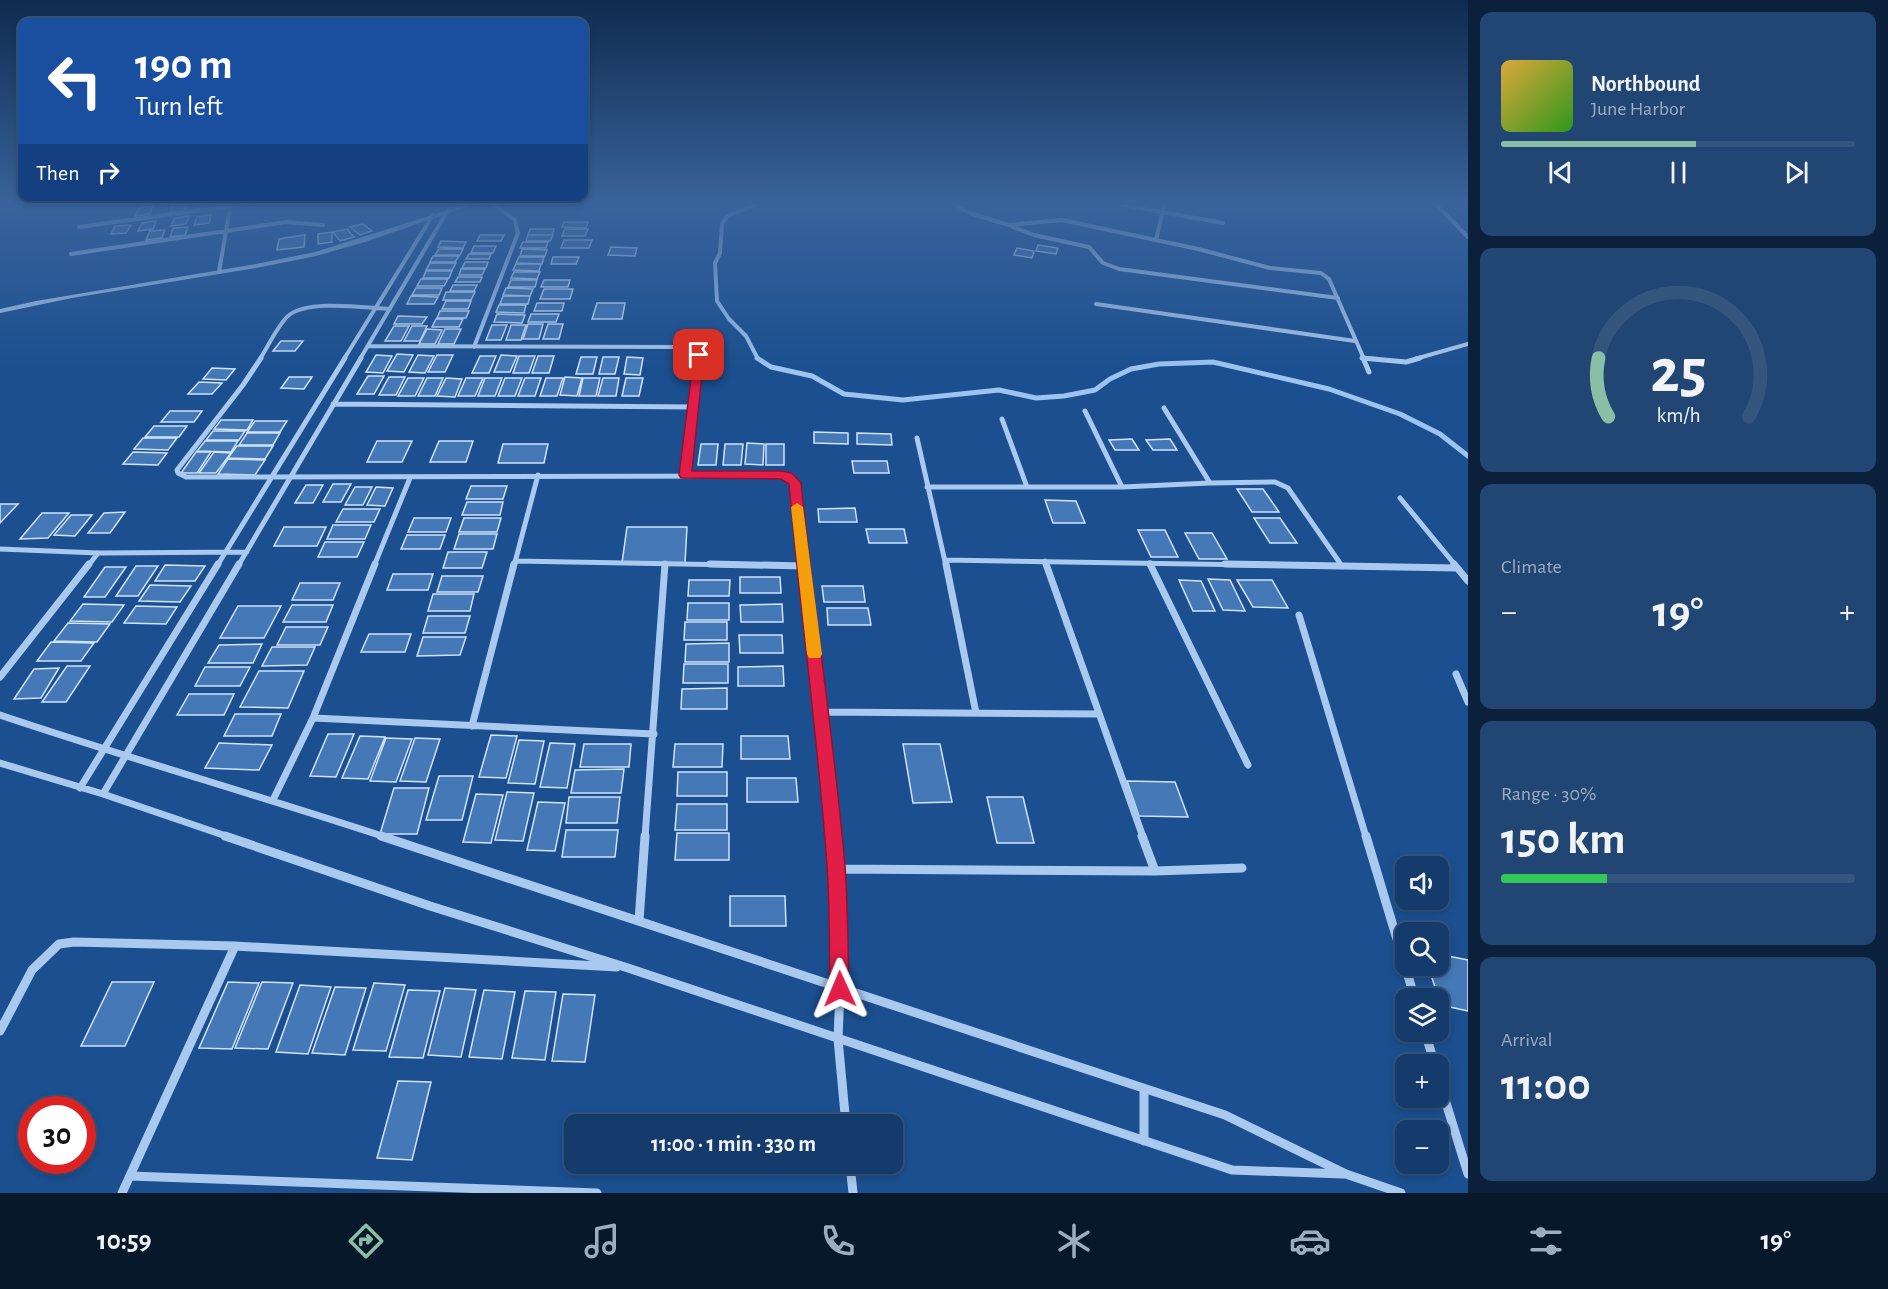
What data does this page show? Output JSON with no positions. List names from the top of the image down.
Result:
{
  "page": {
    "turn": ["190 m", "Turn left"],
    "song": ["Northbound", "June Harbor"],
    "then": "Then",
    "tile": [
      "Climate",
      ["Range · 30%", "150 km"],
      ["Arrival", "11:00"]
    ],
    "heat": ["−", "19°", "+"],
    "map_buttons": ["+", "−"],
    "limit": "30",
    "trip": "11:00 · 1 min · 330 m",
    "tabs": ["10:59", "19°"],
    "gauge": ["25", "km/h"]
  }
}
